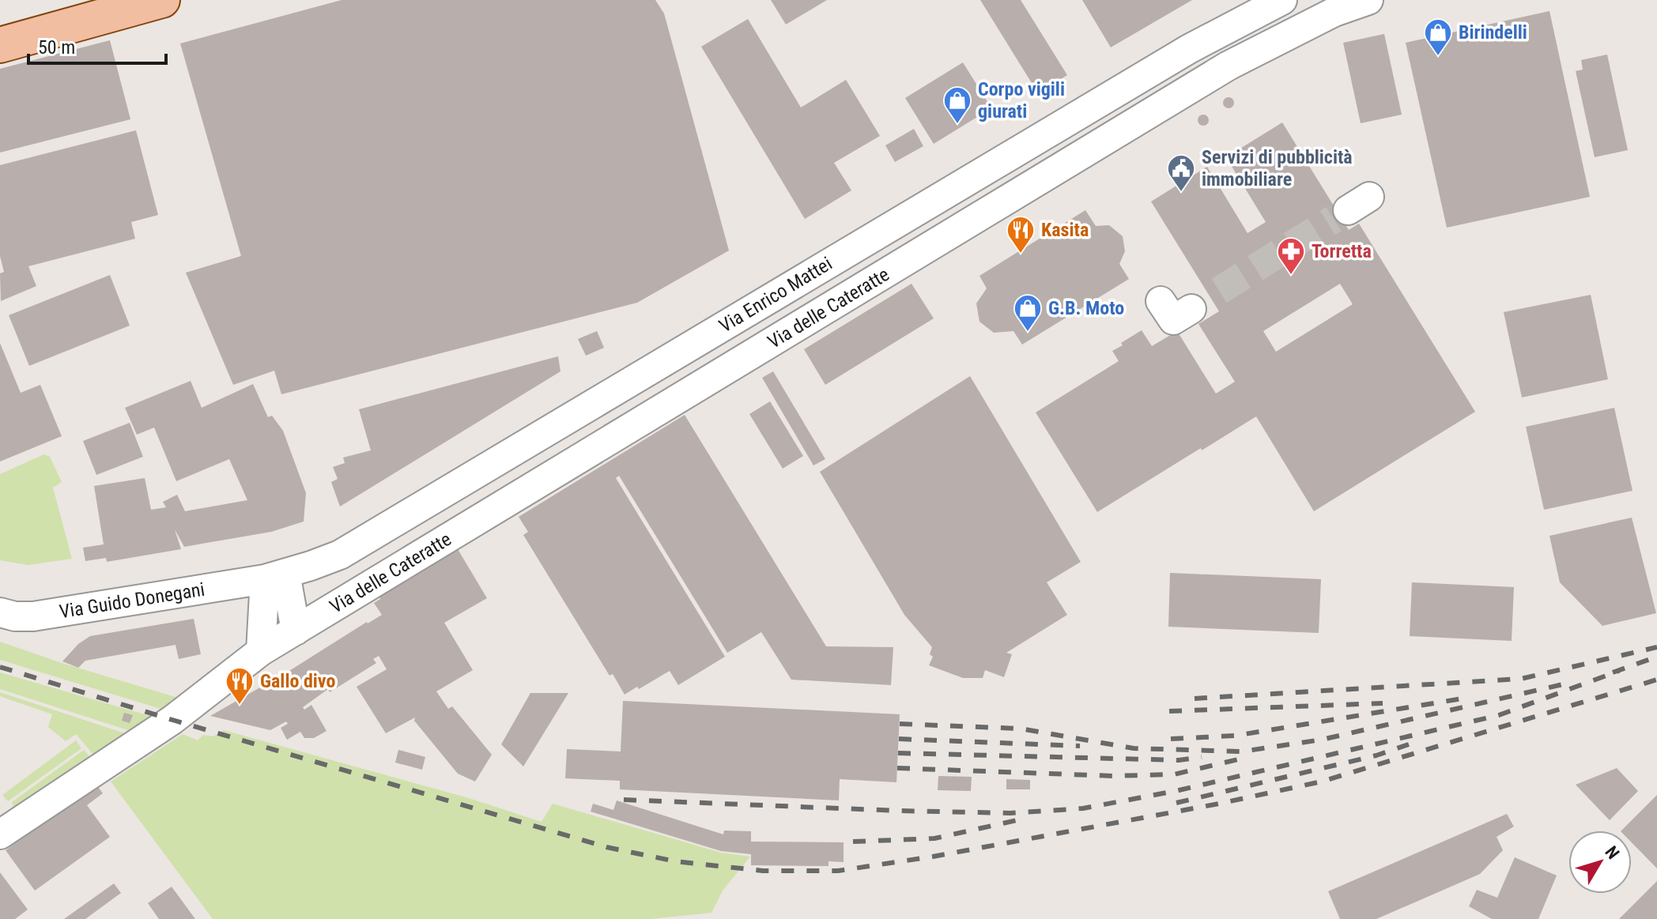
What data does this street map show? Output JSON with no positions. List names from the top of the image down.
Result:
{
  "streets": {
    "street": ["Via Enrico Mattei", "Via delle Cateratte", "Via Guido Donegani"]
  },
  "crossings": [
    ["Via Enrico Mattei", "Via Guido Donegani"]
  ],
  "places": {
    "shop": ["Birindelli", "Corpo vigili giurati", "G.B. Moto"],
    "public building": ["Servizi di pubblicità immobiliare"],
    "restaurant": ["Kasita", "Gallo divo"],
    "pharmacy": ["Torretta"]
  },
  "scale_bar": "50 m",
  "north": "top right"
}
